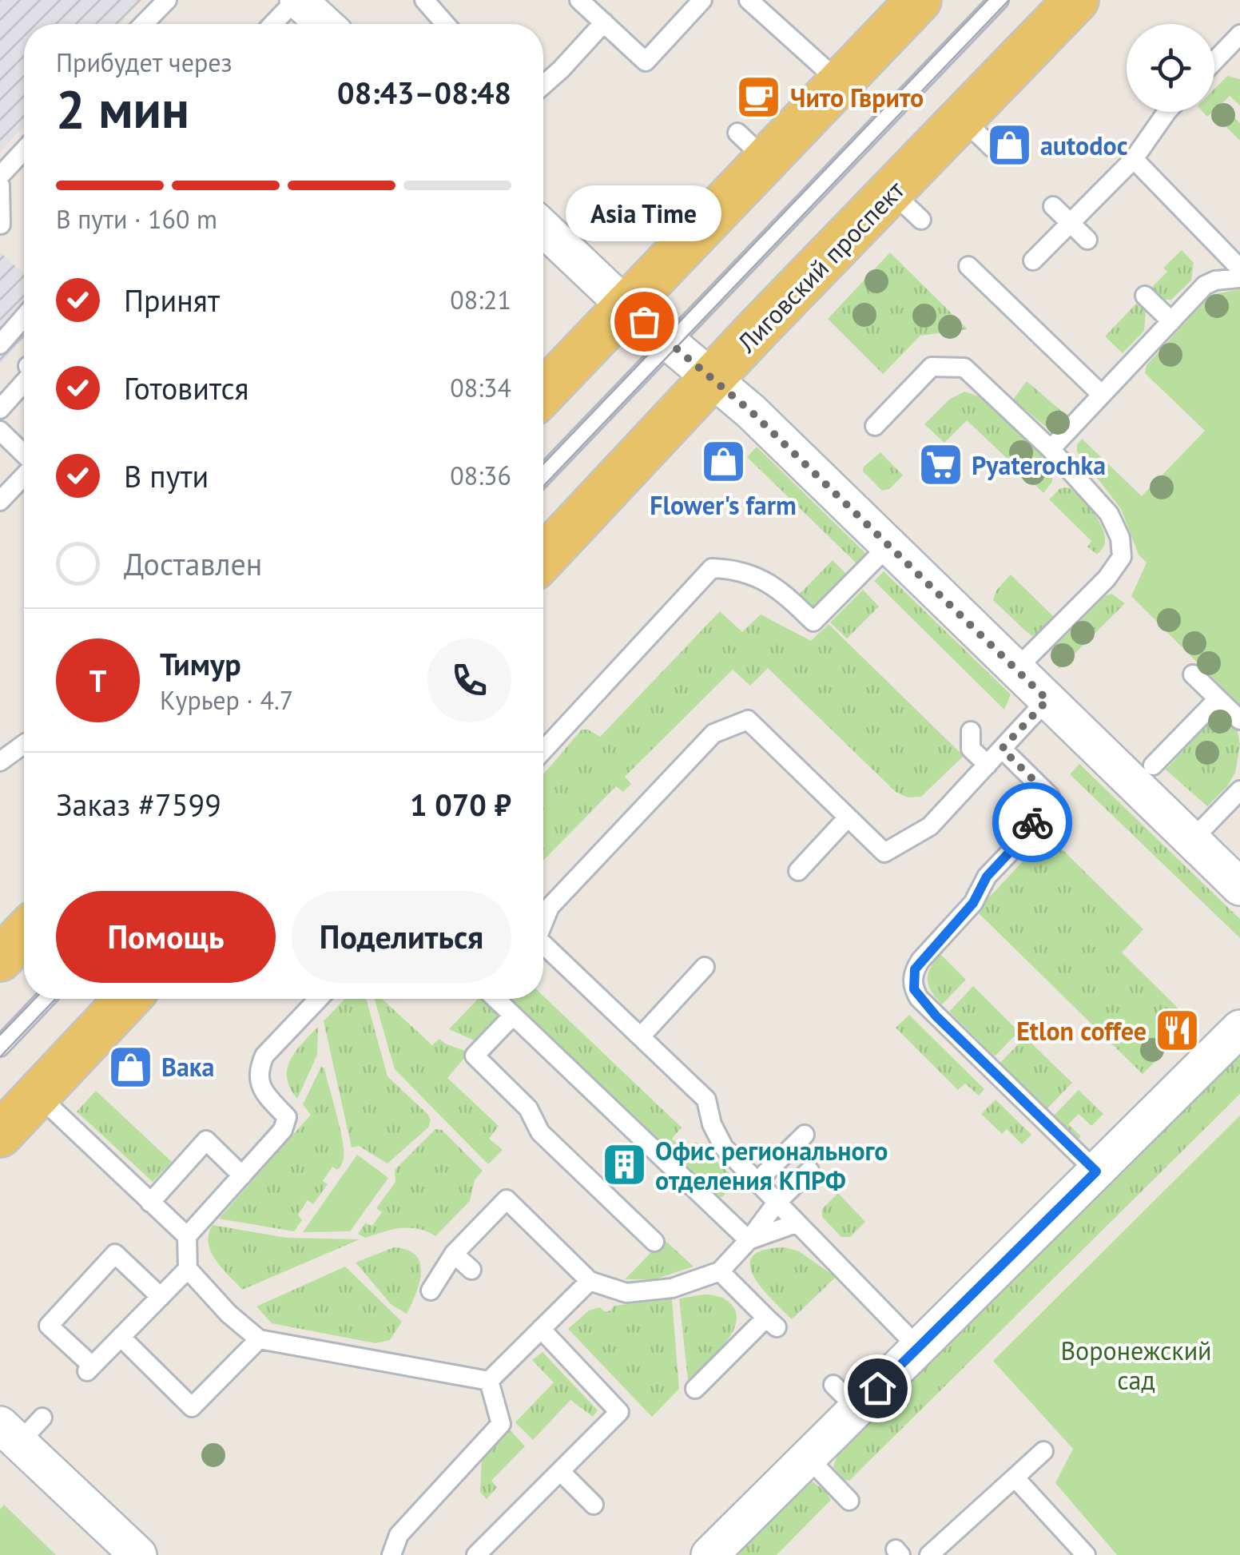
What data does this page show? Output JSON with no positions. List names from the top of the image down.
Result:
{
  "streets": {
    "main road": ["Лиговский проспект"]
  },
  "parks": ["Воронежский сад"],
  "places": {
    "cafe": ["Чито Гврито"],
    "shop": ["autodoc", "Flower's farm", "Вака"],
    "other": ["Asia Time"],
    "supermarket": ["Pyaterochka"],
    "restaurant": ["Etlon coffee"],
    "building": ["Офис регионального отделения КПРФ"]
  },
  "page": {
    "heading": ["2 мин", "Прибудет через", "08:43–08:48"],
    "panel": [
      "Тимур",
      "Курьер · 4.7",
      "Заказ #7599",
      "1 070 ₽"
    ],
    "bar": "В пути · 160 m",
    "bubble": "Asia Time",
    "list": [
      ["Принят", "08:21"],
      ["Готовится", "08:34"],
      ["В пути", "08:36"],
      "Доставлен"
    ],
    "round": "Т",
    "buttons": ["Помощь", "Поделиться"]
  }
}
